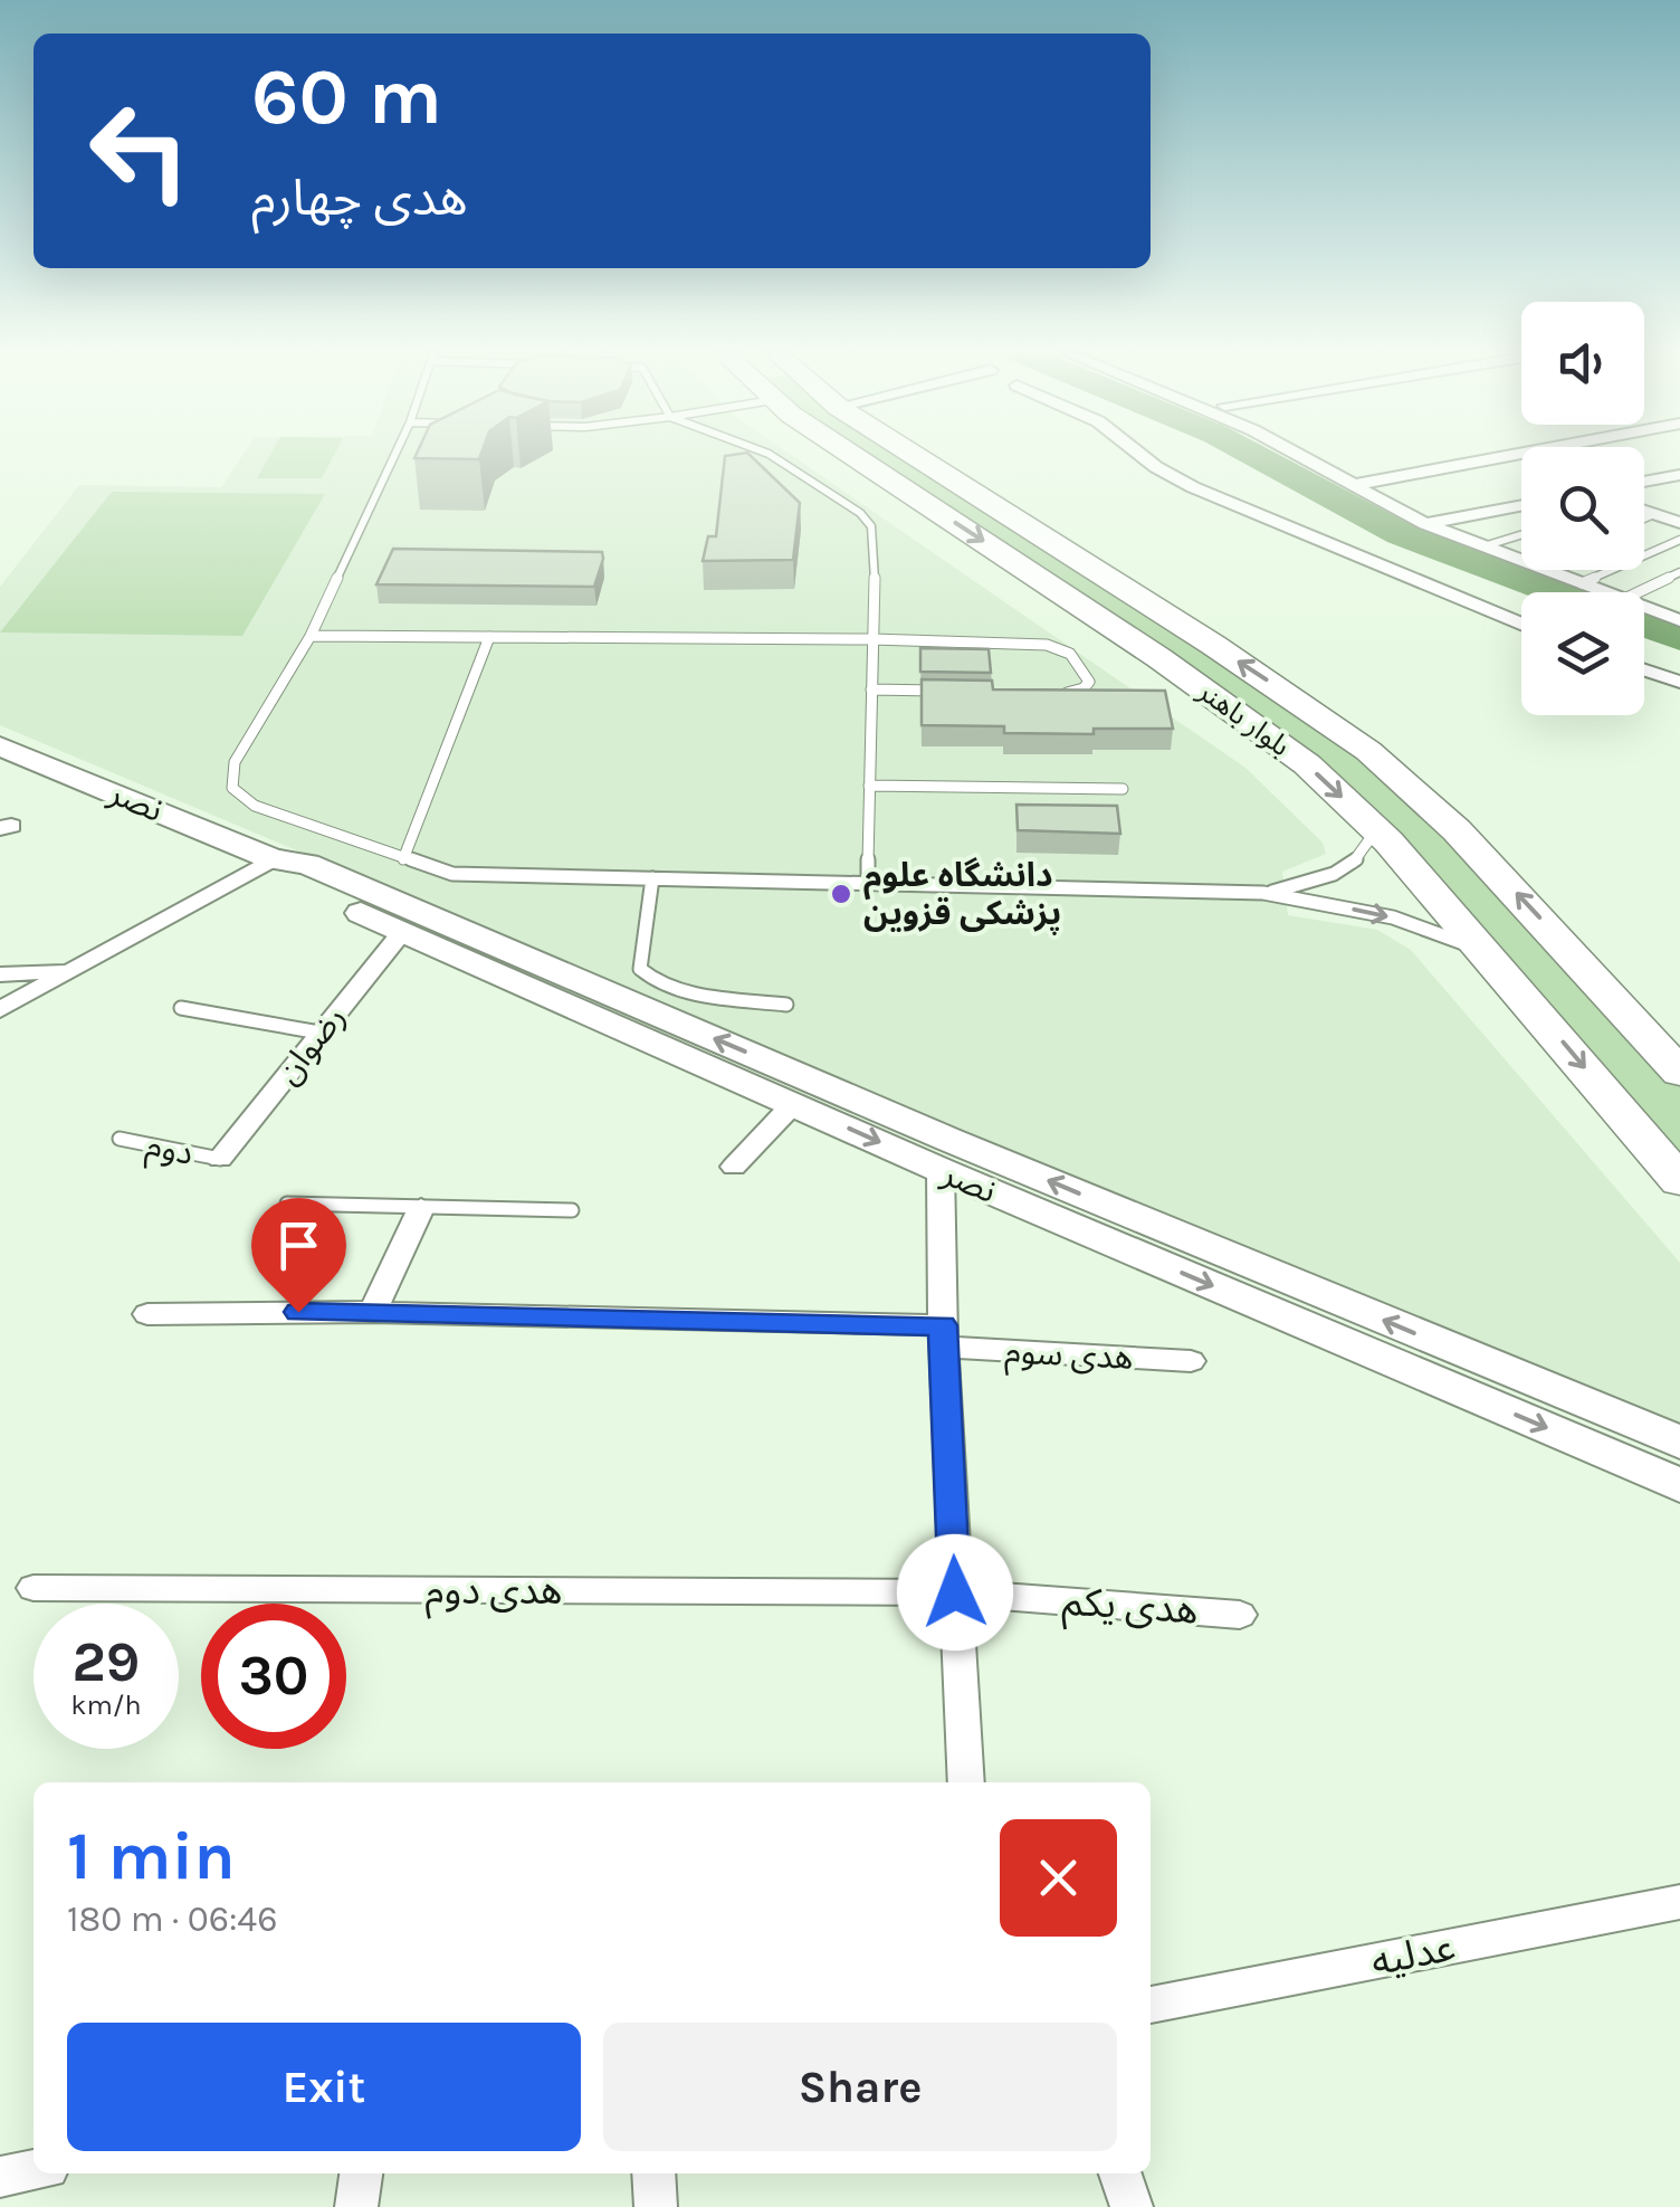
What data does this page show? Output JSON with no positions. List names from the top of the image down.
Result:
{
  "streets": {
    "main road": ["بلوار باهنر"],
    "street": [
      "نصر",
      "رضوان",
      "هدی سوم",
      "هدی دوم",
      "هدی یکم",
      "عدلیه"
    ],
    "lane": ["دوم"]
  },
  "crossings": [
    ["نصر", "رضوان"],
    ["رضوان", "دوم"],
    ["هدی دوم", "هدی یکم"]
  ],
  "places": ["دانشگاه علوم پزشکی قزوین"],
  "page": {
    "turn": ["60 m", "هدی چهارم"],
    "speed": "29 km/h",
    "limit": "30",
    "heading": ["1 min", "180 m · 06:46"],
    "buttons": ["Exit", "Share"]
  }
}
